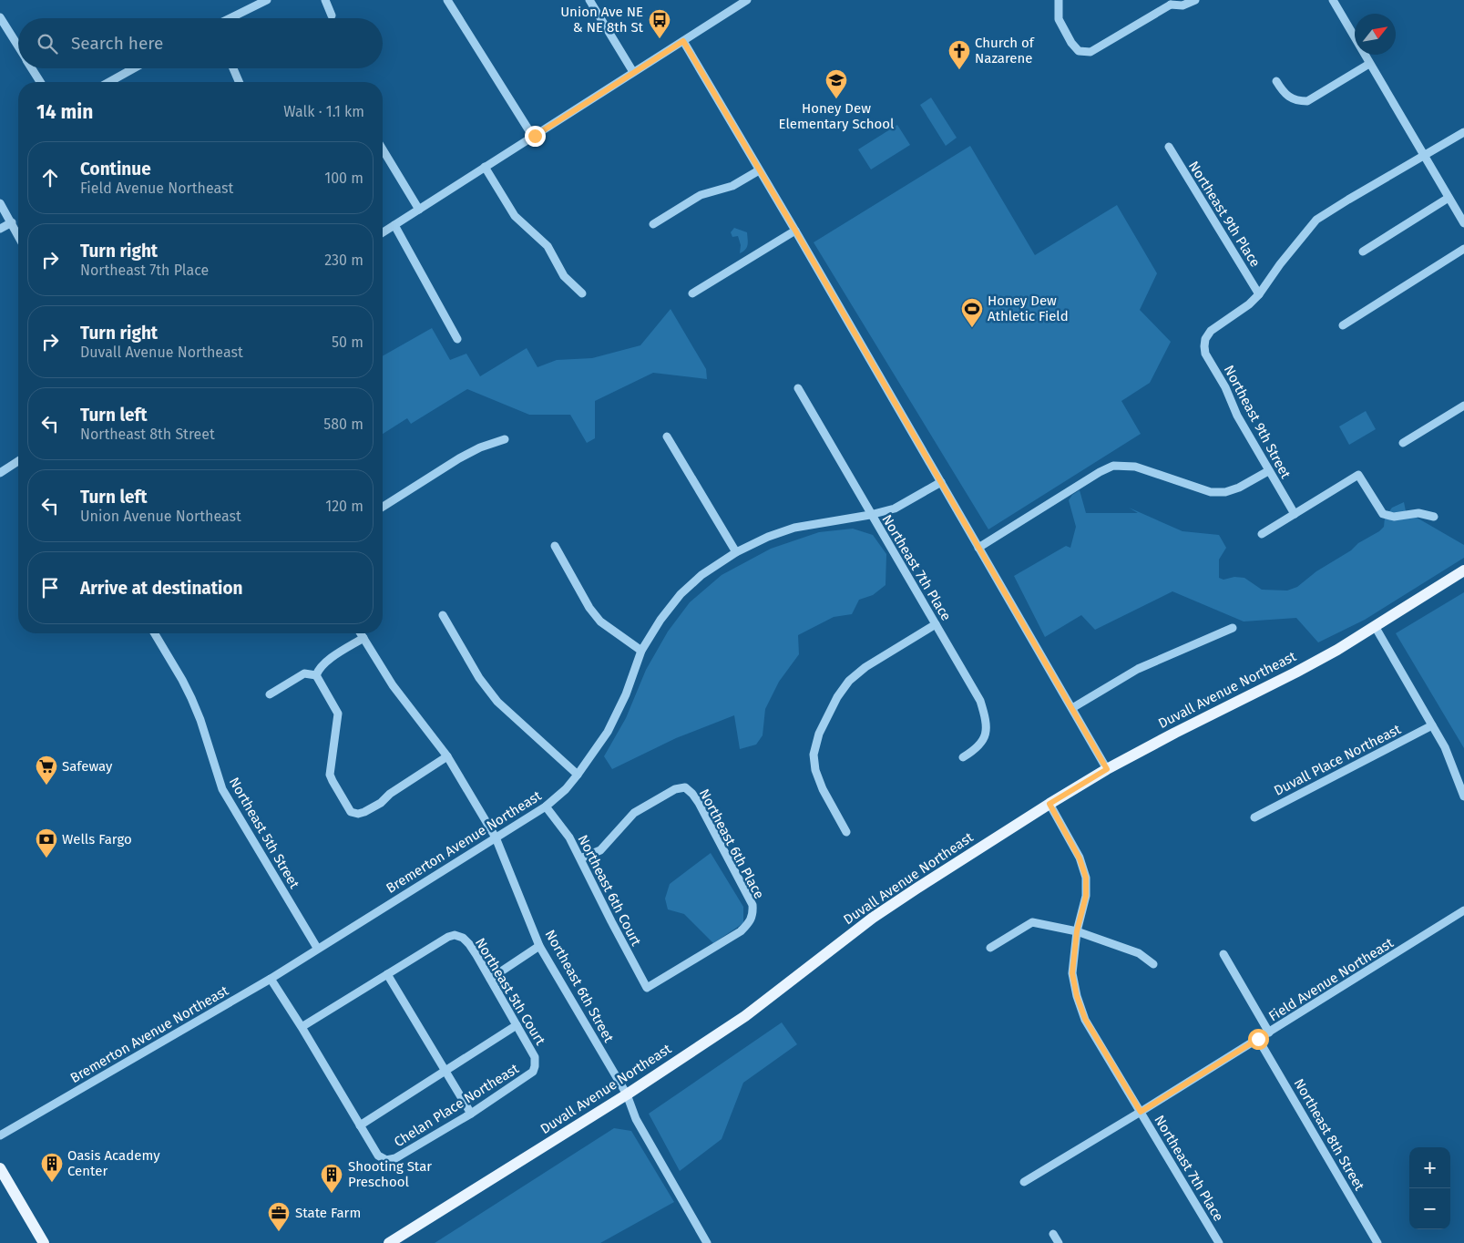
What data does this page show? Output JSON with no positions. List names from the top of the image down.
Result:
{
  "streets": {
    "main road": ["Duvall Avenue Northeast"],
    "street": [
      "Northeast 9th Place",
      "Northeast 9th Street",
      "Northeast 7th Place",
      "Duvall Place Northeast",
      "Northeast 5th Street",
      "Bremerton Avenue Northeast",
      "Northeast 6th Place",
      "Northeast 6th Court",
      "Field Avenue Northeast",
      "Northeast 6th Street",
      "Northeast 5th Court",
      "Chelan Place Northeast",
      "Northeast 8th Street"
    ]
  },
  "crossings": [
    ["Northeast 9th Place", "Northeast 9th Street"],
    ["Northeast 7th Place", "Duvall Avenue Northeast"],
    ["Northeast 7th Place", "Bremerton Avenue Northeast"],
    ["Northeast 7th Place", "Field Avenue Northeast"],
    ["Duvall Avenue Northeast", "Northeast 6th Street"],
    ["Northeast 5th Street", "Bremerton Avenue Northeast"],
    ["Bremerton Avenue Northeast", "Northeast 6th Court"],
    ["Bremerton Avenue Northeast", "Northeast 6th Street"],
    ["Northeast 6th Place", "Northeast 6th Court"],
    ["Field Avenue Northeast", "Northeast 8th Street"],
    ["Northeast 5th Court", "Chelan Place Northeast"]
  ],
  "places": {
    "bus stop": ["Union Ave NE & NE 8th St"],
    "church": ["Church of Nazarene"],
    "school or university": ["Honey Dew Elementary School"],
    "sports": ["Honey Dew Athletic Field"],
    "supermarket": ["Safeway"],
    "bank": ["Wells Fargo"],
    "building": ["Oasis Academy Center", "Shooting Star Preschool"],
    "office": ["State Farm"]
  },
  "north": "top right",
  "page": {
    "search": "Search here",
    "heading": ["14 min", "Walk · 1.1 km"],
    "list": [
      ["Continue", "Field Avenue Northeast", "100 m"],
      ["Turn right", "Northeast 7th Place", "230 m"],
      ["Turn right", "Duvall Avenue Northeast", "50 m"],
      ["Turn left", "Northeast 8th Street", "580 m"],
      ["Turn left", "Union Avenue Northeast", "120 m"],
      "Arrive at destination"
    ],
    "map_buttons": ["+", "−"]
  }
}
